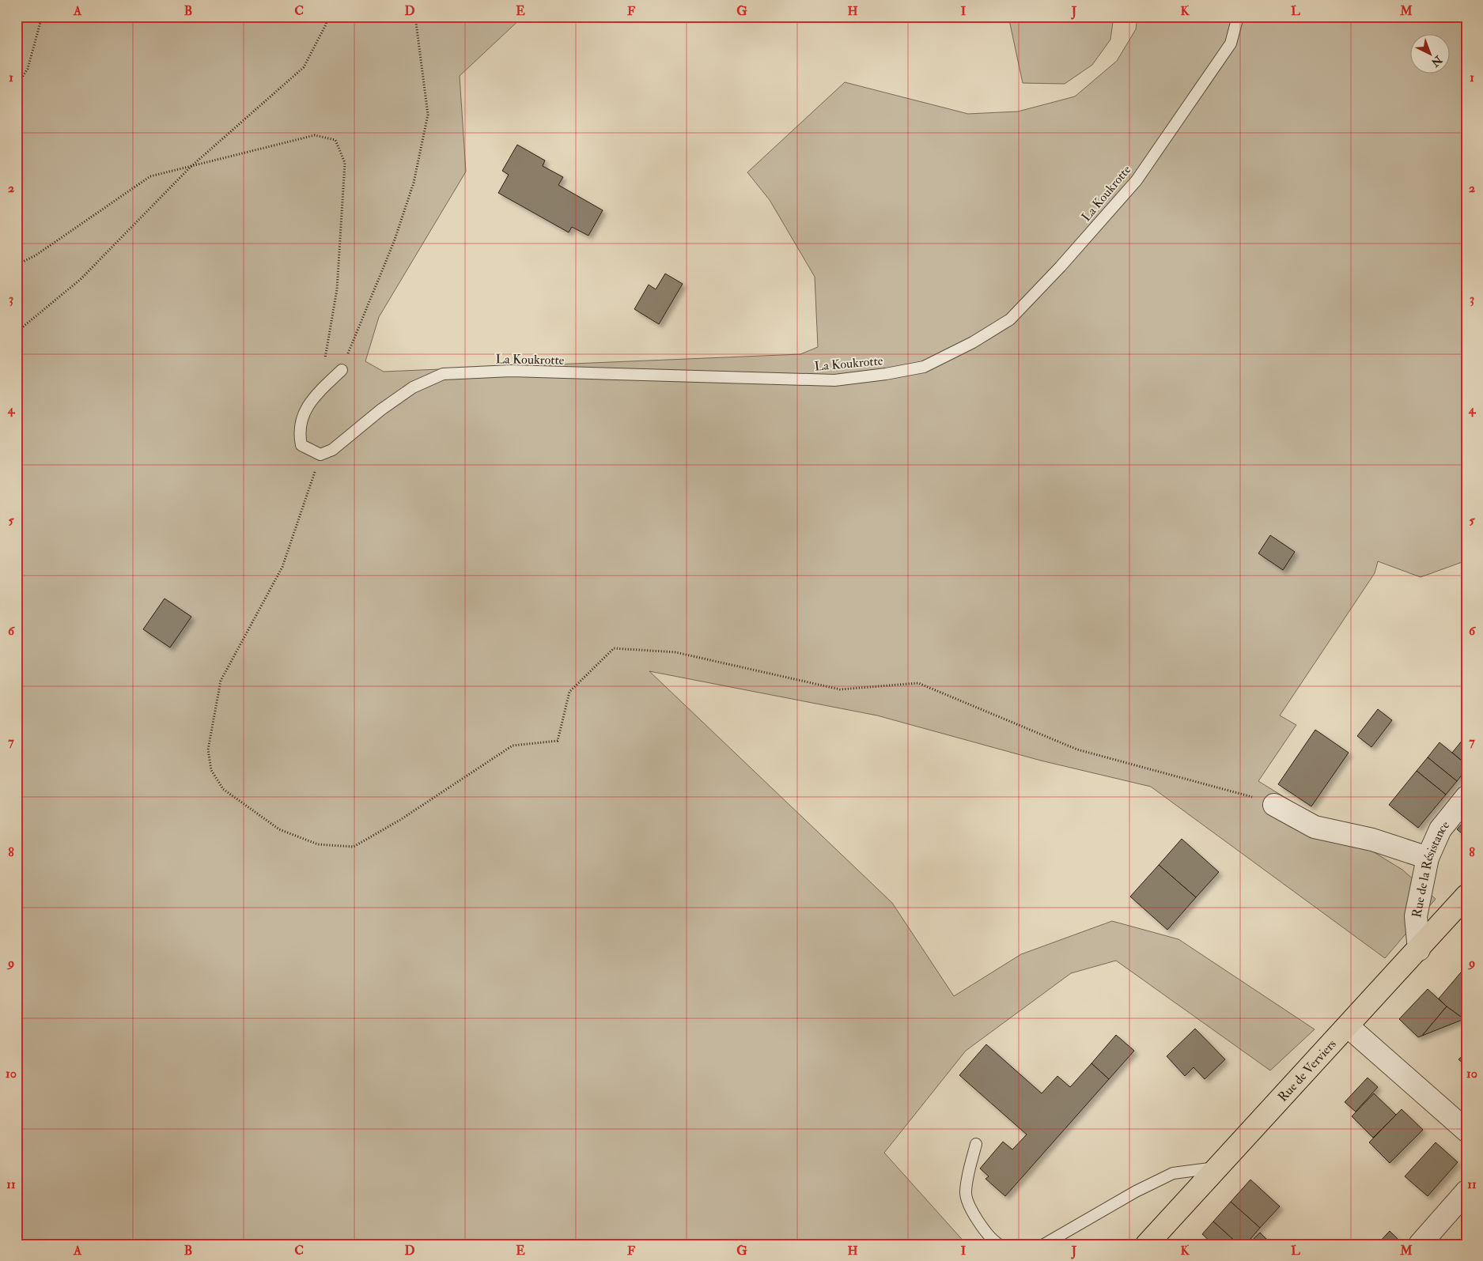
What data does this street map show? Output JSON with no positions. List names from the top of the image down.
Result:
{
  "streets": {
    "main road": ["Rue de Verviers"],
    "street": ["Rue de la Résistance"],
    "lane": ["La Koukrotte"]
  },
  "crossings": [
    ["Rue de la Résistance", "Rue de Verviers"]
  ],
  "north": "bottom right",
  "grid": {
    "columns": [
      "A",
      "B",
      "C",
      "D",
      "E",
      "F",
      "G",
      "H",
      "I",
      "J",
      "K",
      "L",
      "M"
    ],
    "rows": [
      "1",
      "2",
      "3",
      "4",
      "5",
      "6",
      "7",
      "8",
      "9",
      "10",
      "11"
    ]
  }
}
